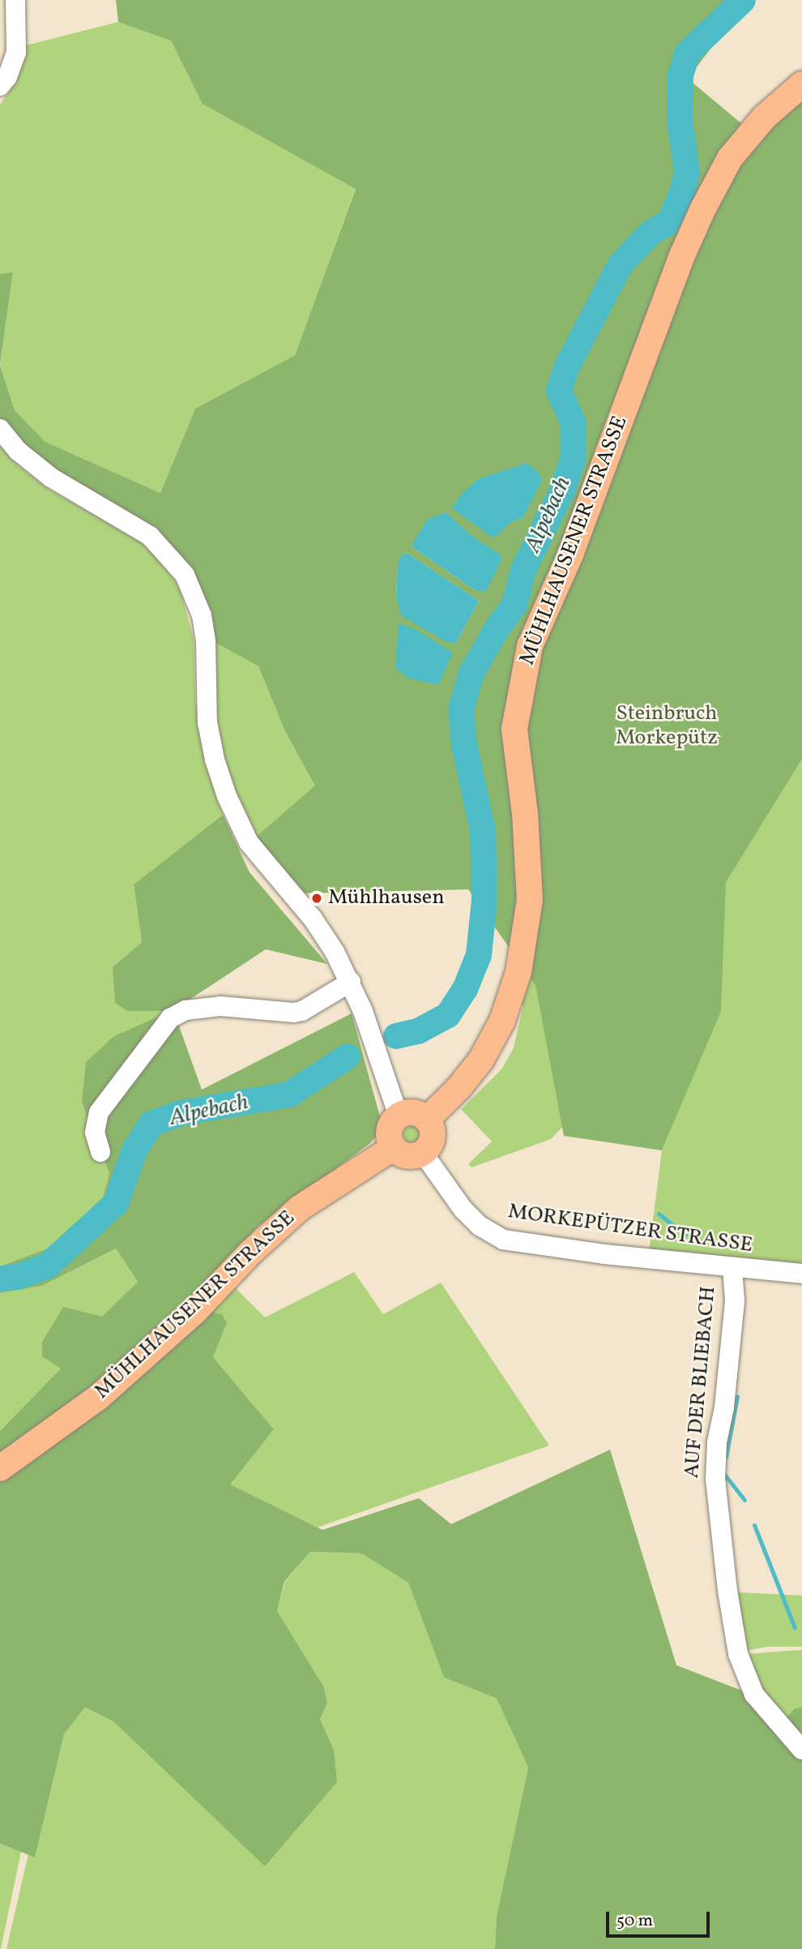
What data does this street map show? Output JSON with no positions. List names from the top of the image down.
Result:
{
  "streets": {
    "main road": ["MÜHLHAUSENER STRASSE"],
    "street": ["MORKEPÜTZER STRASSE", "AUF DER BLIEBACH"]
  },
  "crossings": [
    ["MÜHLHAUSENER STRASSE", "MORKEPÜTZER STRASSE"],
    ["MORKEPÜTZER STRASSE", "AUF DER BLIEBACH"]
  ],
  "water": ["Alpebach"],
  "parks": ["Steinbruch Morkepütz"],
  "places": ["Mühlhausen"],
  "scale_bar": "50 m"
}
